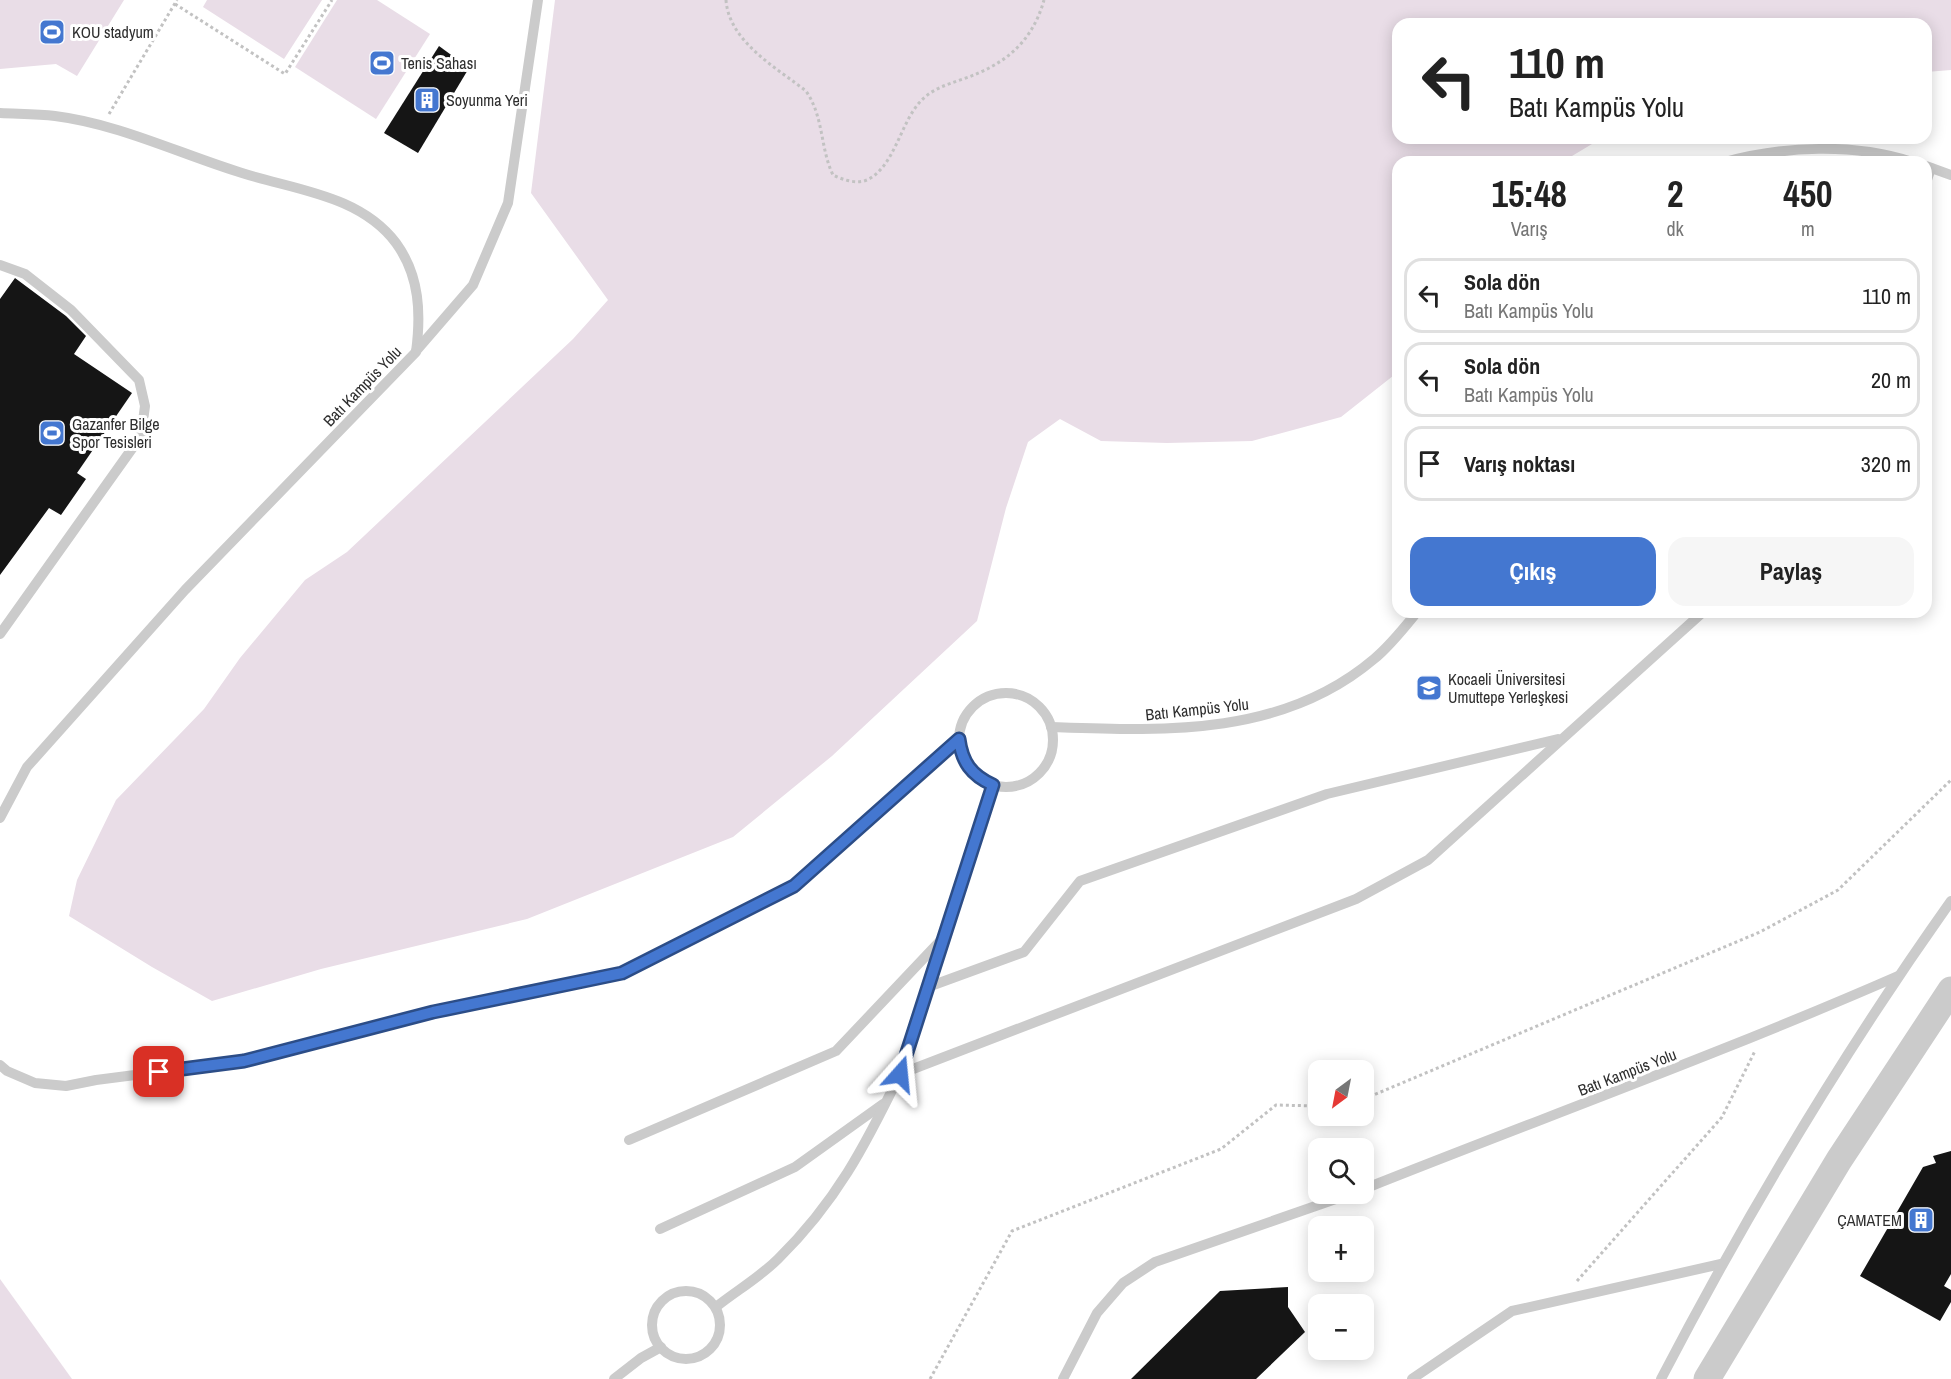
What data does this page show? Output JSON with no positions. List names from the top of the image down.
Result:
{
  "streets": {
    "lane": ["Batı Kampüs Yolu"]
  },
  "places": {
    "sports": ["KOU stadyum", "Tenis Sahası", "Gazanfer Bilge Spor Tesisleri"],
    "building": ["Soyunma Yeri", "ÇAMATEM"],
    "school or university": ["Kocaeli Üniversitesi Umuttepe Yerleşkesi"]
  },
  "north": "bottom left",
  "page": {
    "turn": ["110 m", "Batı Kampüs Yolu"],
    "eta": [
      "15:48",
      "Varış",
      "2",
      "dk",
      "450",
      "m"
    ],
    "list": [
      {
        "name": "Sola dön",
        "note": "Batı Kampüs Yolu",
        "value": "110 m"
      },
      {
        "name": "Sola dön",
        "note": "Batı Kampüs Yolu",
        "value": "20 m"
      },
      {
        "name": "Varış noktası",
        "value": "320 m"
      }
    ],
    "buttons": ["Çıkış", "Paylaş"],
    "map_buttons": ["+", "−"]
  }
}
